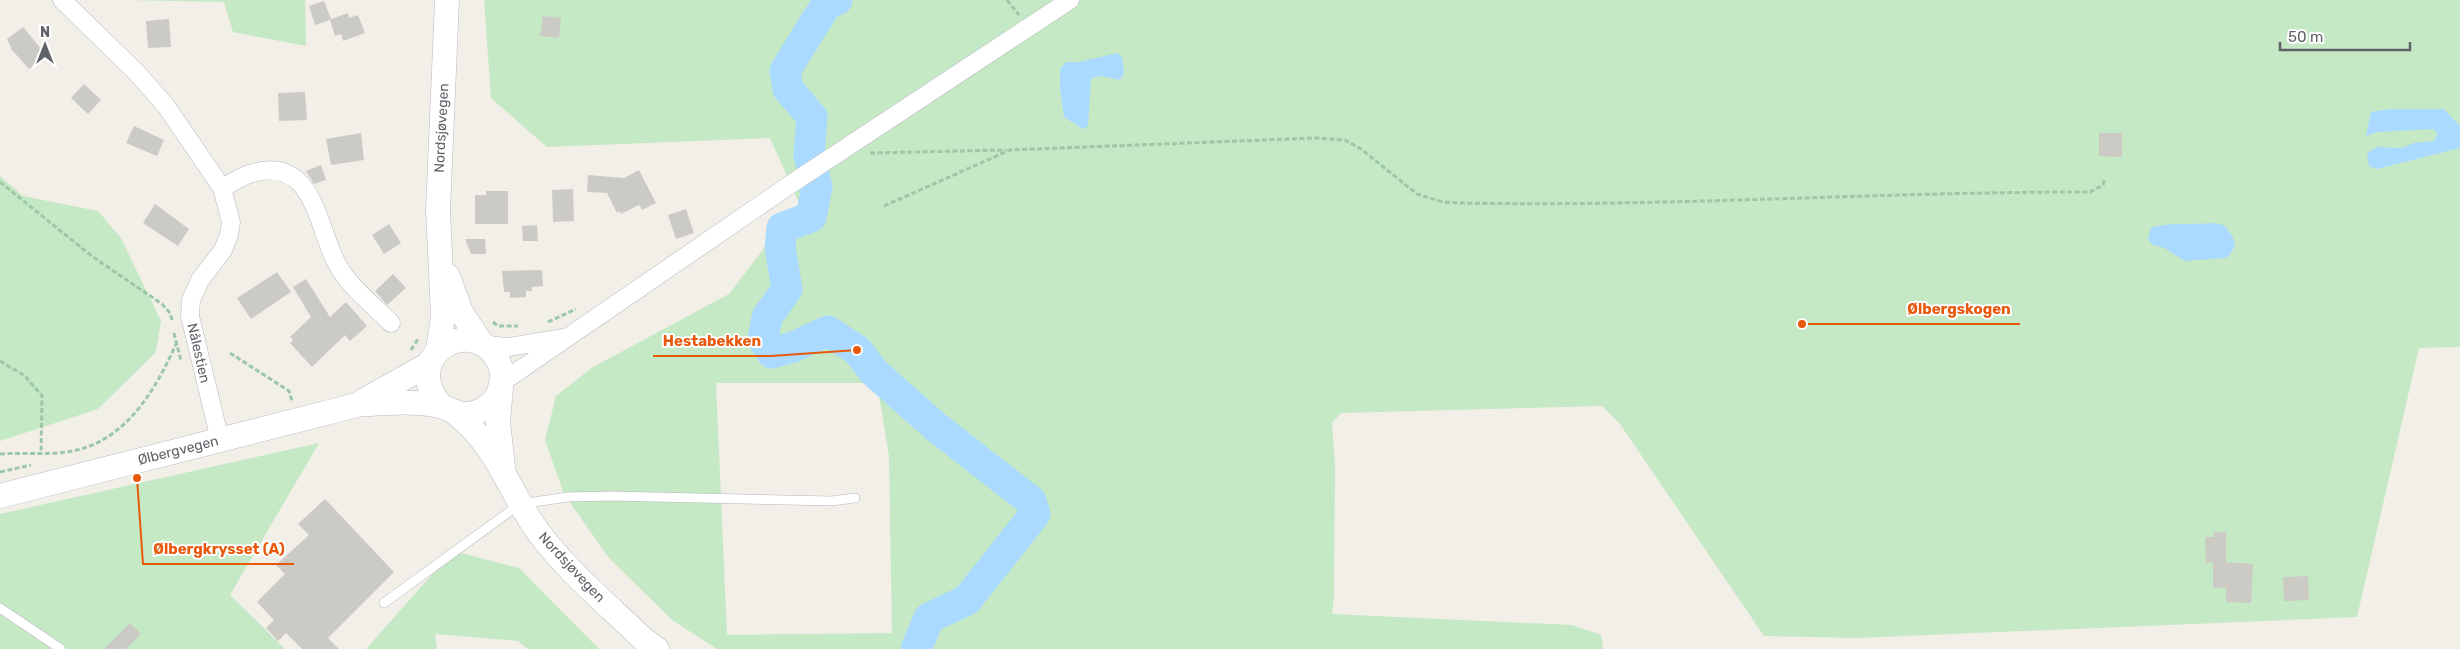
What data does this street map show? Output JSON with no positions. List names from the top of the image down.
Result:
{
  "streets": {
    "main road": ["Nordsjøvegen", "Ølbergvegen"],
    "street": ["Nålestien"]
  },
  "crossings": [
    ["Nordsjøvegen", "Ølbergvegen"],
    ["Nålestien", "Ølbergvegen"]
  ],
  "places": ["Ølbergskogen", "Hestabekken", "Ølbergkrysset (A)"],
  "scale_bar": "50 m",
  "north": "top"
}
